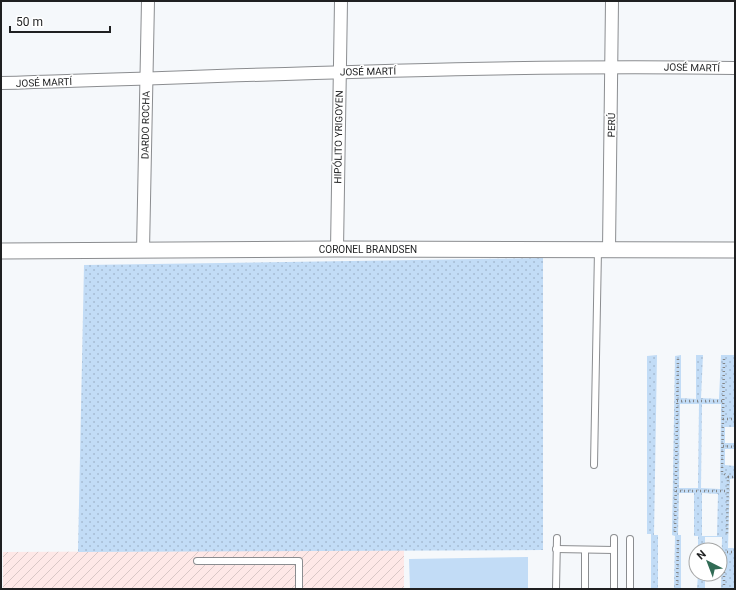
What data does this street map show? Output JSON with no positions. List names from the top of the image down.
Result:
{
  "streets": {
    "street": [
      "JOSÉ MARTÍ",
      "DARDO ROCHA",
      "PERÚ",
      "HIPÓLITO YRIGOYEN",
      "CORONEL BRANDSEN"
    ]
  },
  "crossings": [
    ["JOSÉ MARTÍ", "DARDO ROCHA"],
    ["JOSÉ MARTÍ", "PERÚ"],
    ["JOSÉ MARTÍ", "HIPÓLITO YRIGOYEN"],
    ["DARDO ROCHA", "CORONEL BRANDSEN"],
    ["PERÚ", "CORONEL BRANDSEN"],
    ["HIPÓLITO YRIGOYEN", "CORONEL BRANDSEN"]
  ],
  "scale_bar": "50 m",
  "north": "top left"
}
